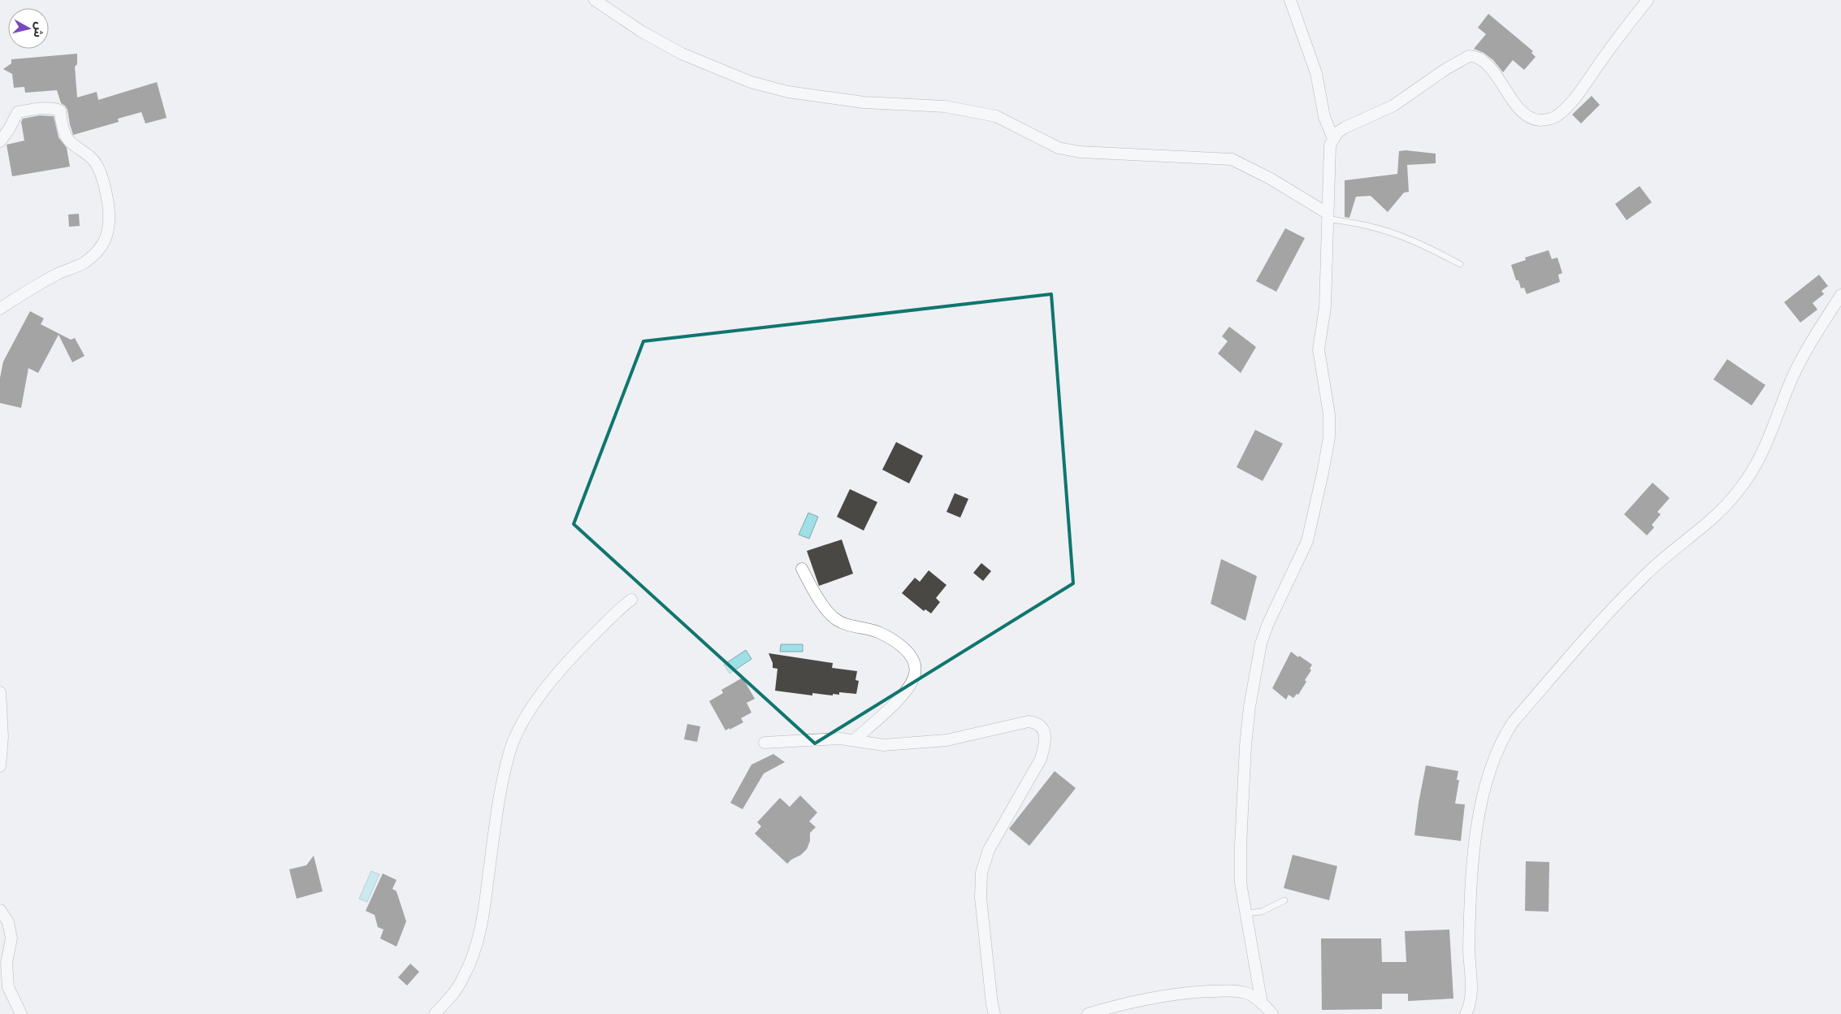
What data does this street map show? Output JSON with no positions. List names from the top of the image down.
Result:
{
  "north": "right"
}
